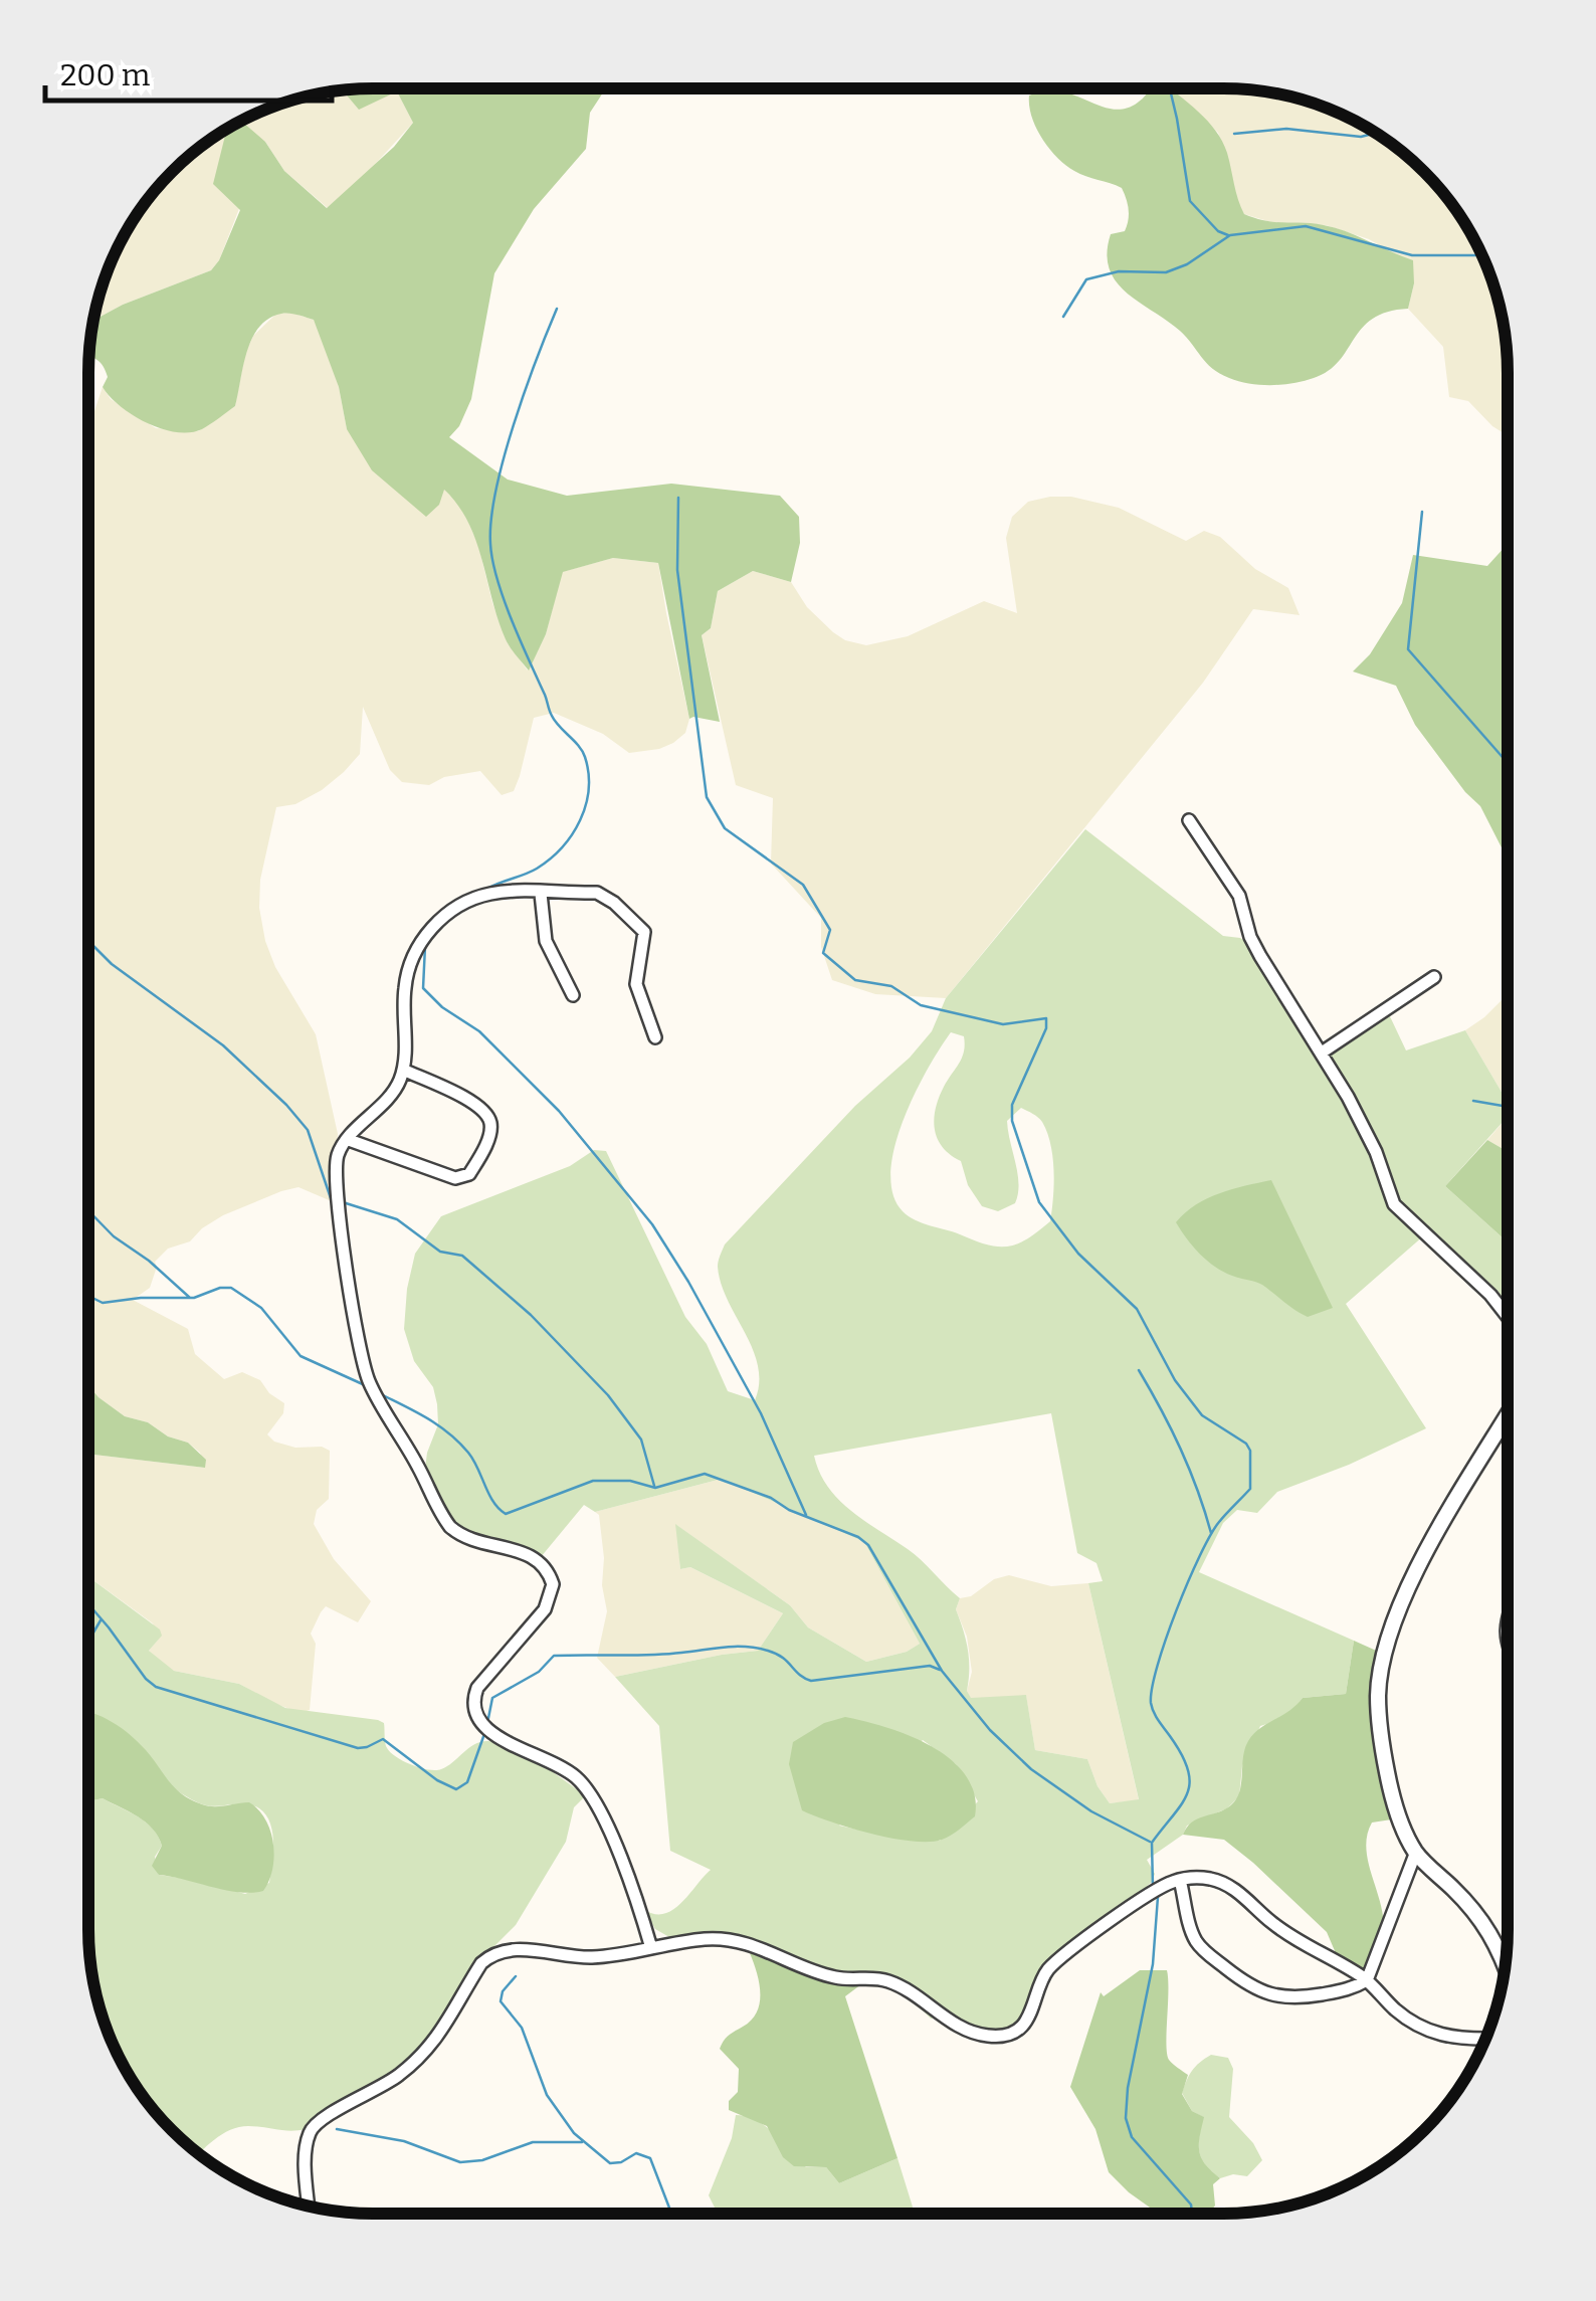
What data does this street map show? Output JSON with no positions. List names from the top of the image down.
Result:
{
  "scale_bar": "200 m"
}
